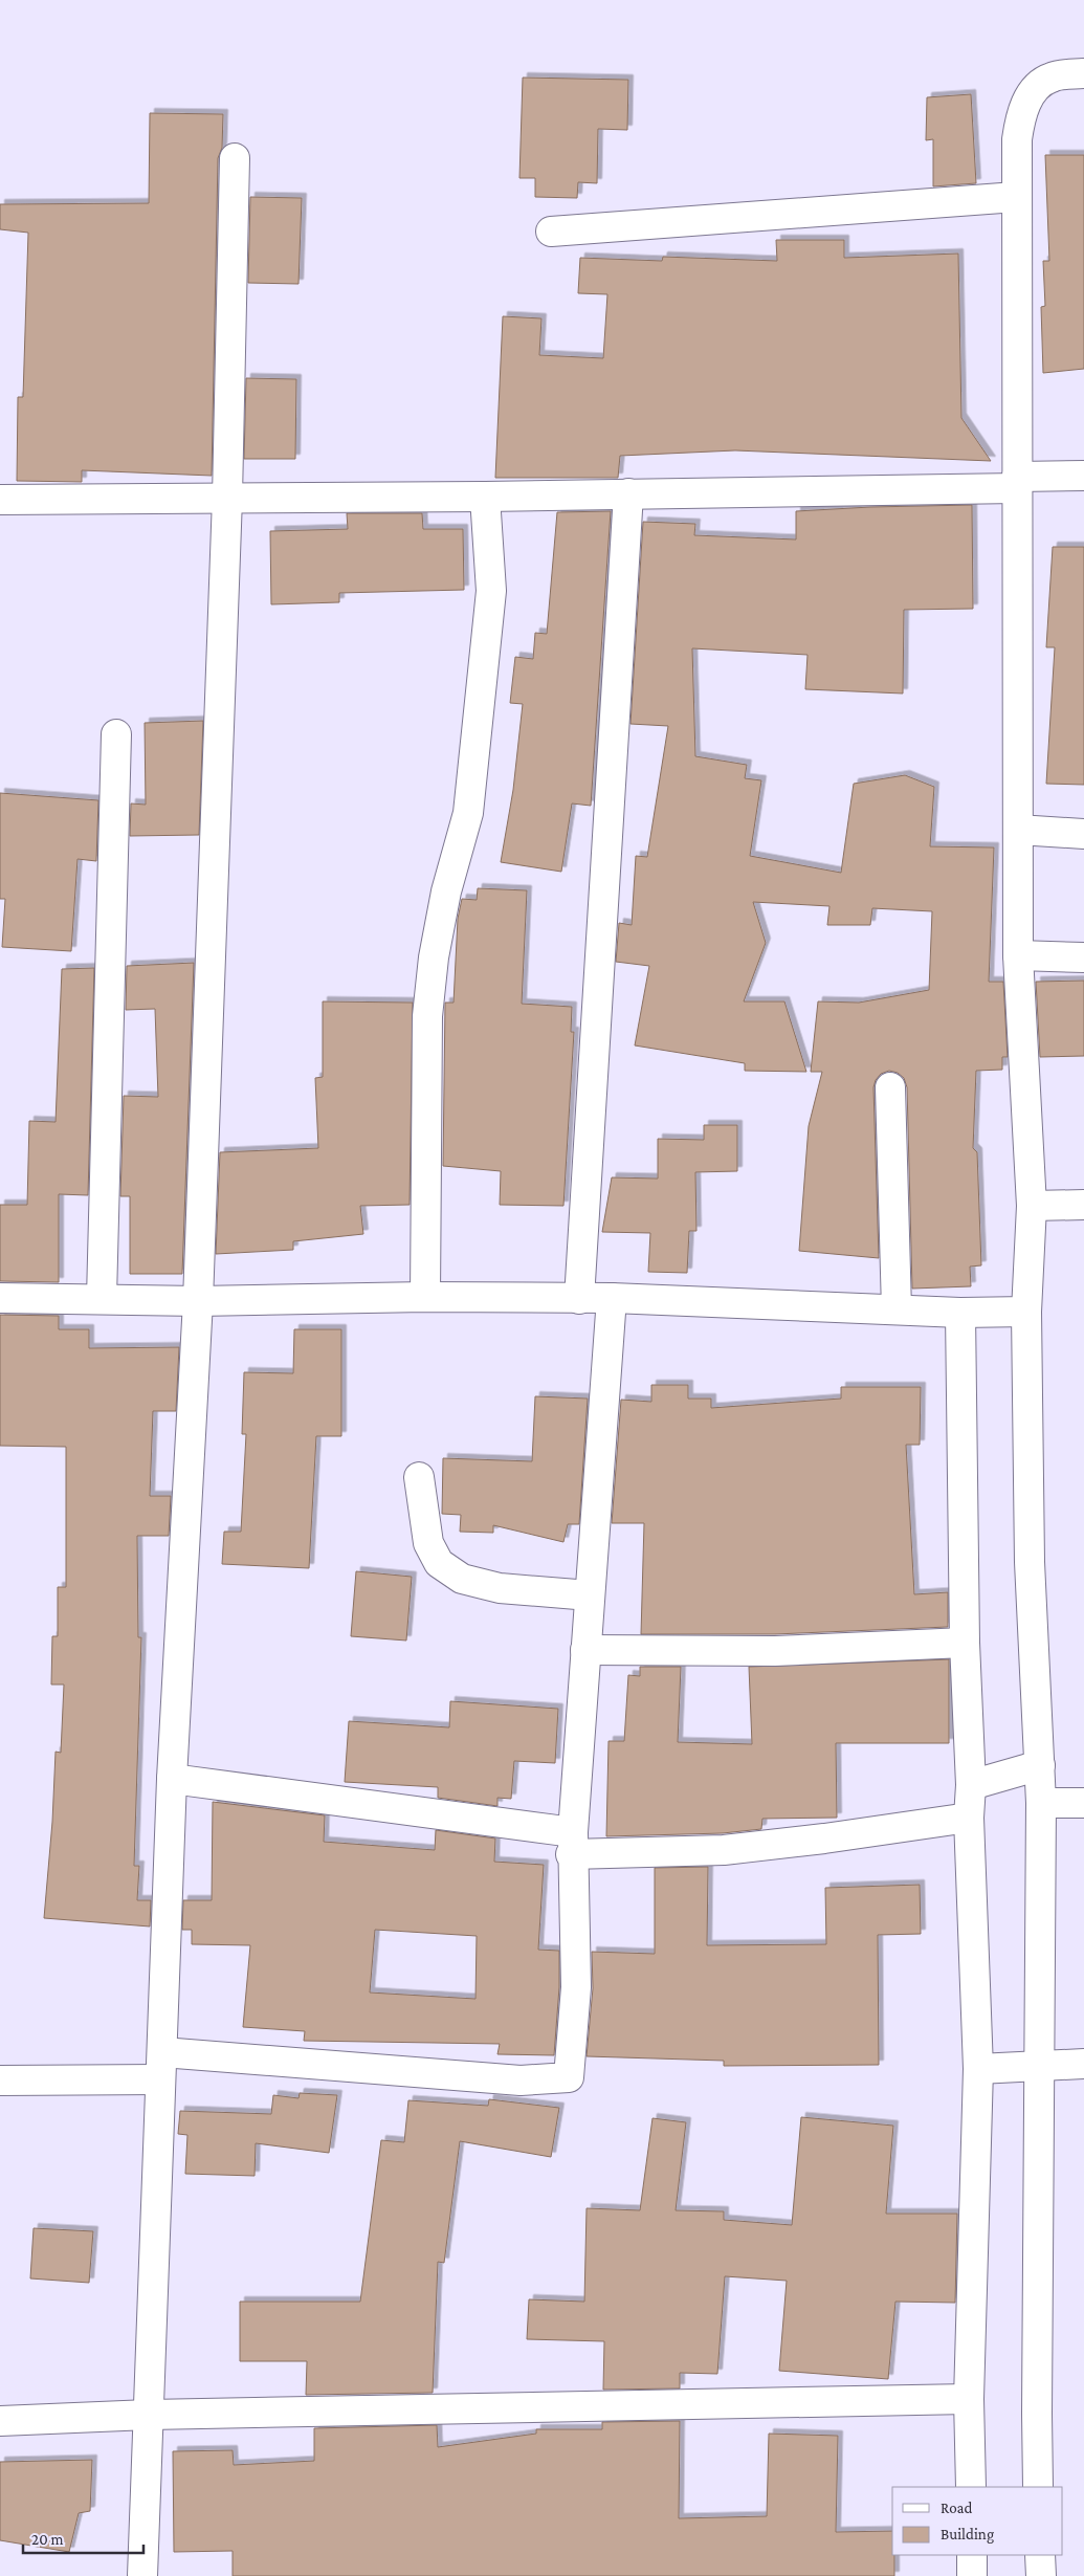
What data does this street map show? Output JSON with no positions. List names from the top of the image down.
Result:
{
  "legend": ["Road", "Building"],
  "scale_bar": "20 m"
}
